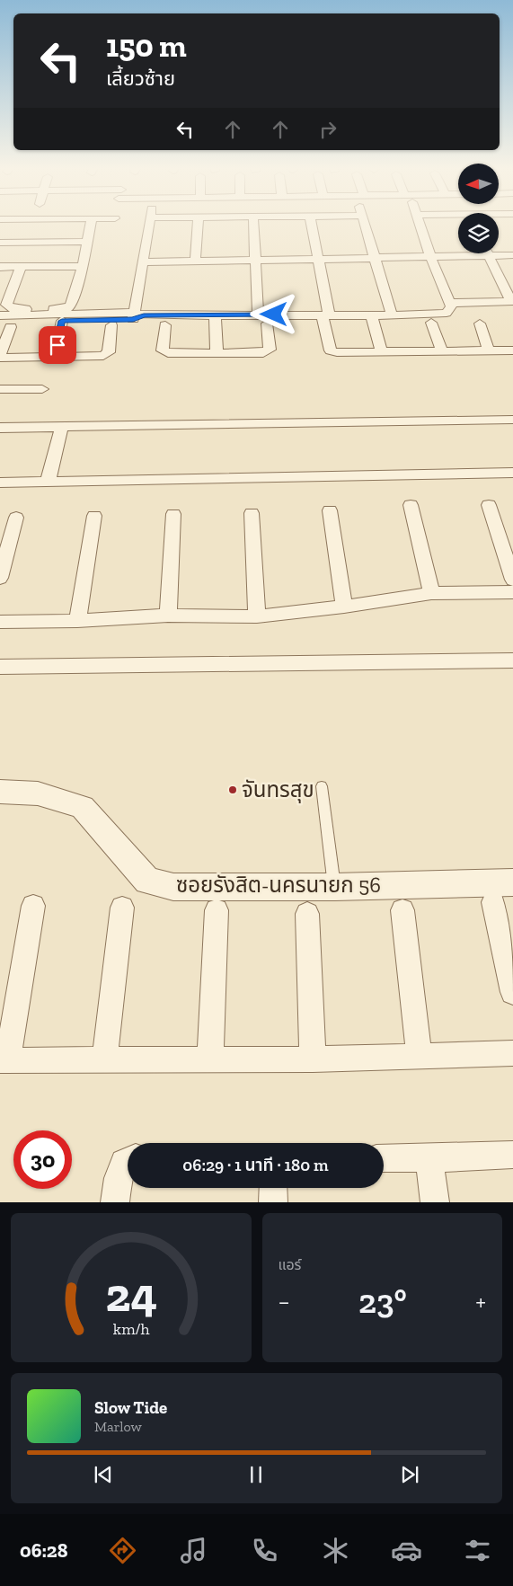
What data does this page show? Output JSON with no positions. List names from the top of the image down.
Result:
{
  "streets": {
    "street": ["ซอยรังสิต-นครนายก 56"]
  },
  "places": ["จันทรสุข"],
  "north": "left",
  "page": {
    "turn": ["150 m", "เลี้ยวซ้าย"],
    "limit": "30",
    "trip": "06:29 · 1 นาที · 180 m",
    "tile": "แอร์",
    "heat": ["−", "23°", "+"],
    "song": ["Slow Tide", "Marlow"],
    "tabs": "06:28",
    "gauge": ["24", "km/h"]
  }
}
